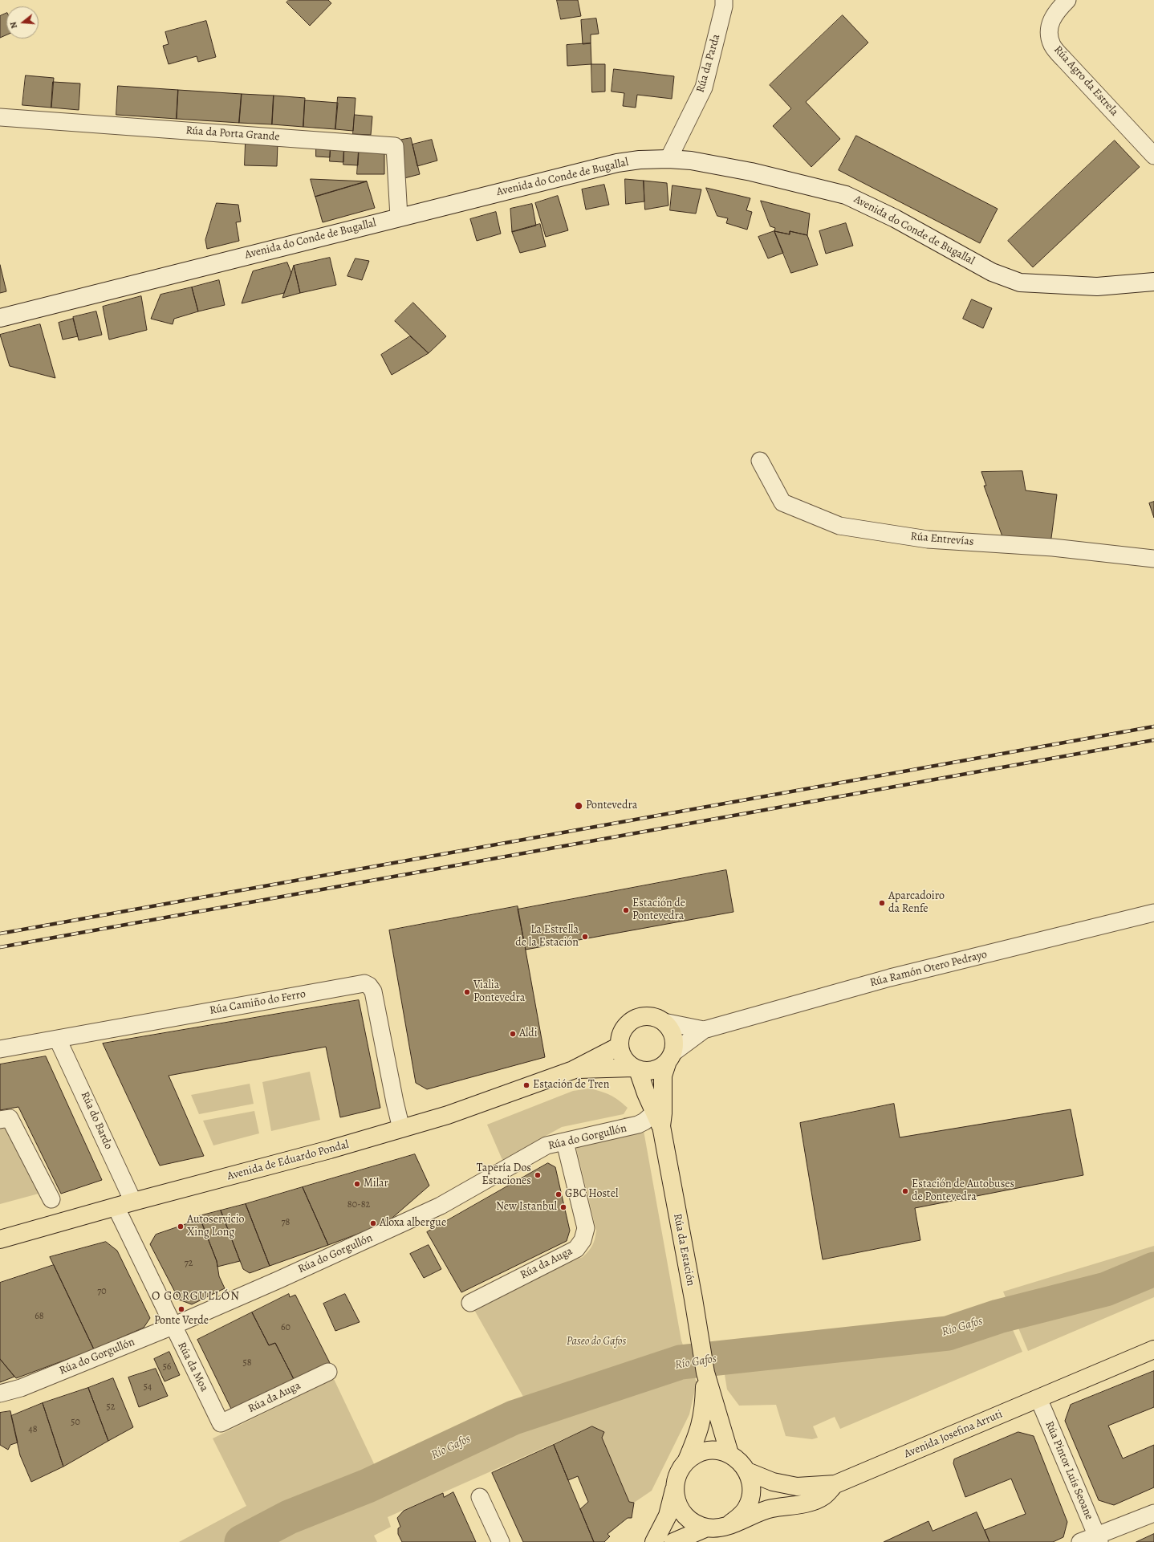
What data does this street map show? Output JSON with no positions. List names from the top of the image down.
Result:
{
  "streets": {
    "main road": ["Avenida de Eduardo Pondal", "Rúa da Estación", "Avenida Josefina Arruti"],
    "street": [
      "Rúa da Parda",
      "Rúa Agro da Estrela",
      "Rúa da Porta Grande",
      "Avenida do Conde de Bugallal",
      "Rúa Entrevías",
      "Rúa Ramón Otero Pedrayo",
      "Rúa Camiño do Ferro",
      "Rúa do Bardo",
      "Rúa do Gorgullón",
      "Rúa da Auga",
      "Rúa da Moa",
      "Rúa Pintor Luís Seoane"
    ]
  },
  "crossings": [
    ["Rúa da Parda", "Avenida do Conde de Bugallal"],
    ["Rúa da Porta Grande", "Avenida do Conde de Bugallal"],
    ["Rúa Ramón Otero Pedrayo", "Avenida de Eduardo Pondal"],
    ["Rúa Ramón Otero Pedrayo", "Rúa da Estación"],
    ["Rúa Camiño do Ferro", "Rúa do Bardo"],
    ["Rúa Camiño do Ferro", "Avenida de Eduardo Pondal"],
    ["Rúa do Bardo", "Avenida de Eduardo Pondal"],
    ["Rúa do Gorgullón", "Rúa da Estación"],
    ["Rúa do Gorgullón", "Rúa da Auga"],
    ["Rúa do Gorgullón", "Rúa da Moa"],
    ["Avenida de Eduardo Pondal", "Rúa da Estación"],
    ["Avenida de Eduardo Pondal", "Rúa da Moa"],
    ["Rúa da Estación", "Avenida Josefina Arruti"],
    ["Rúa da Auga", "Rúa da Moa"],
    ["Avenida Josefina Arruti", "Rúa Pintor Luís Seoane"]
  ],
  "districts": ["O GORGULLÓN"],
  "water": ["Río Gafos"],
  "parks": ["Paseo do Gafos"],
  "places": [
    "Pontevedra",
    "Aparcadoiro da Renfe",
    "Estación de Pontevedra",
    "La Estrella de la Estación",
    "Vialia Pontevedra",
    "Aldi",
    "Estación de Tren",
    "Tapería Dos Estaciones",
    "Milar",
    "Estación de Autobuses de Pontevedra",
    "GBC Hostel",
    "New Istanbul",
    "Aloxa albergue",
    "Autoservicio Xing Long",
    "Ponte Verde"
  ],
  "house_numbers": [
    "80-82",
    "78",
    "72",
    "70",
    "68",
    "60",
    "58",
    "56",
    "54",
    "52",
    "50",
    "48"
  ],
  "north": "left"
}
